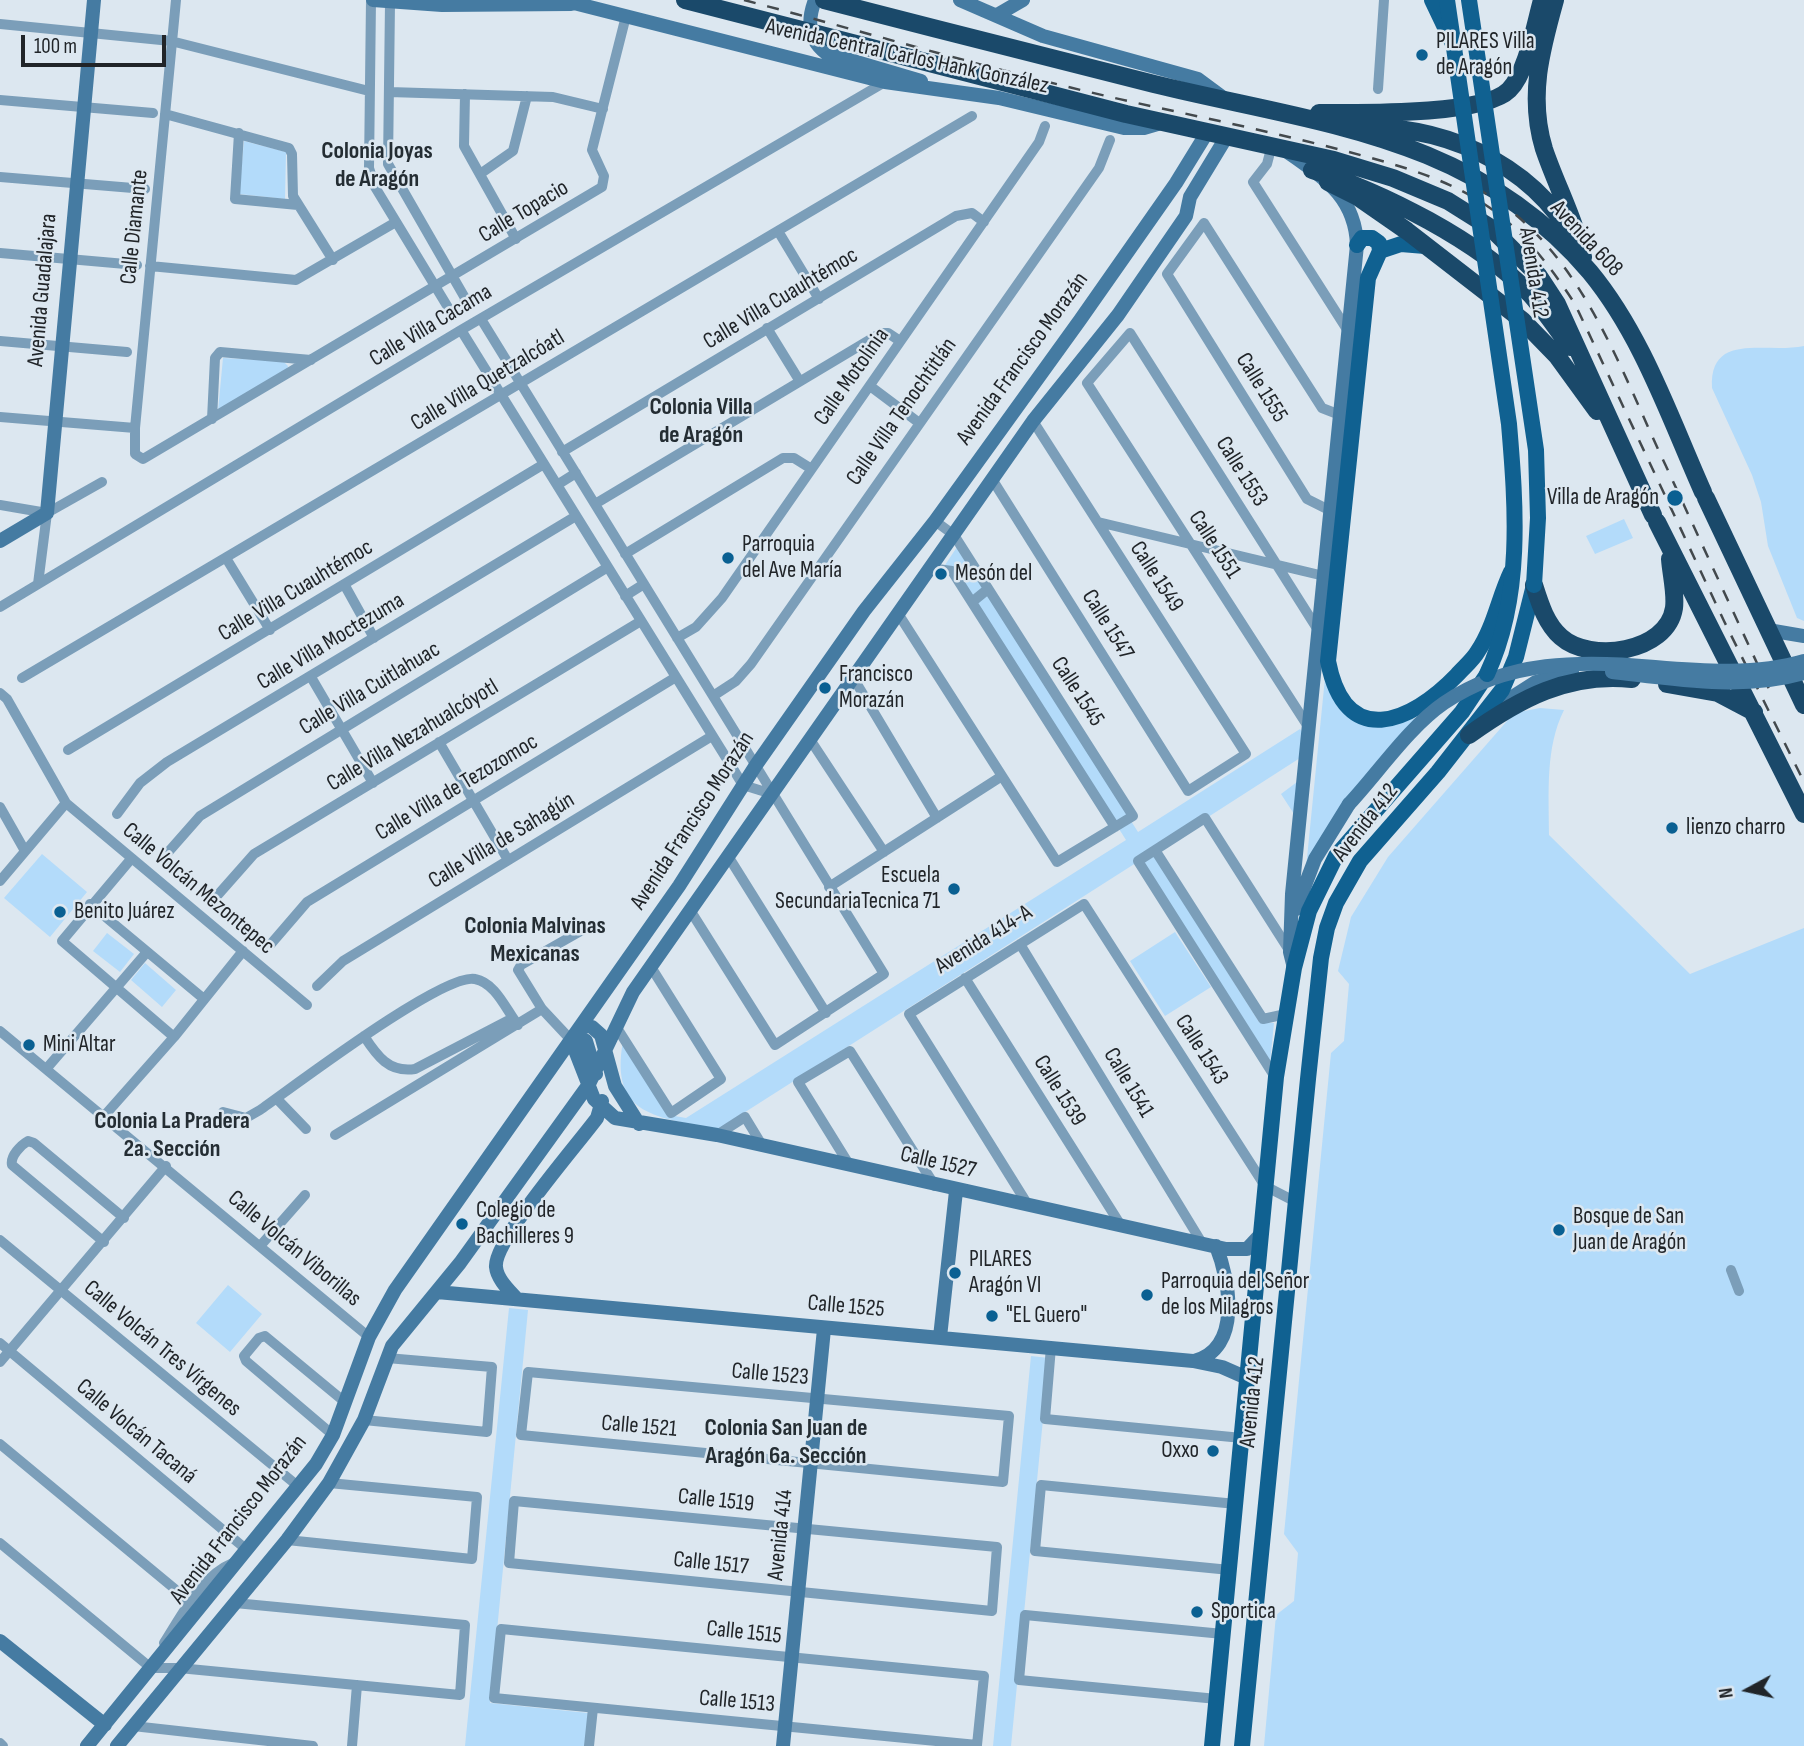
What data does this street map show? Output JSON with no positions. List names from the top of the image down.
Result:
{
  "streets": {
    "highway": ["Avenida Central Carlos Hank González", "Avenida 608"],
    "main road": ["Avenida 412"],
    "street": [
      "Calle Topacio",
      "Calle Diamante",
      "Avenida Guadalajara",
      "Calle Villa Cuauhtémoc",
      "Calle Villa Cacama",
      "Avenida Francisco Morazán",
      "Calle Motolinia",
      "Calle Villa Quetzalcóatl",
      "Calle 1555",
      "Calle Villa Tenochtitlán",
      "Calle 1553",
      "Calle 1551",
      "Calle 1549",
      "Calle 1547",
      "Calle Villa Moctezuma",
      "Calle Villa Cuitlahuac",
      "Calle 1545",
      "Calle Villa Nezahualcóyotl",
      "Calle Villa de Tezozomoc",
      "Calle Villa de Sahagún",
      "Calle Volcán Mezontepec",
      "Avenida 414-A",
      "Calle 1543",
      "Calle 1541",
      "Calle 1539",
      "Calle 1527",
      "Calle Volcán Viborillas",
      "Calle 1525",
      "Calle Volcán Tres Vírgenes",
      "Calle 1523",
      "Calle 1521",
      "Calle Volcán Tacaná",
      "Calle 1519",
      "Avenida 414",
      "Calle 1517",
      "Calle 1515",
      "Calle 1513"
    ]
  },
  "crossings": [
    ["Avenida Central Carlos Hank González", "Calle Topacio"],
    ["Avenida Central Carlos Hank González", "Avenida 608"],
    ["Avenida Central Carlos Hank González", "Avenida 412"],
    ["Avenida Central Carlos Hank González", "Calle Villa Cacama"],
    ["Avenida Central Carlos Hank González", "Avenida Francisco Morazán"],
    ["Calle Topacio", "Calle Diamante"],
    ["Avenida 412", "Calle 1555"],
    ["Avenida 412", "Calle 1553"],
    ["Avenida 412", "Calle 1551"],
    ["Avenida 412", "Calle 1543"],
    ["Avenida 412", "Calle 1527"],
    ["Avenida 412", "Calle 1525"],
    ["Avenida Guadalajara", "Calle Villa Cacama"],
    ["Calle Villa Cuauhtémoc", "Calle Motolinia"],
    ["Avenida Francisco Morazán", "Calle 1549"],
    ["Avenida Francisco Morazán", "Calle 1547"],
    ["Avenida Francisco Morazán", "Calle 1545"],
    ["Avenida Francisco Morazán", "Calle Volcán Viborillas"],
    ["Avenida Francisco Morazán", "Calle 1525"],
    ["Avenida Francisco Morazán", "Calle Volcán Tres Vírgenes"],
    ["Avenida Francisco Morazán", "Calle Volcán Tacaná"],
    ["Calle 1553", "Calle 1551"],
    ["Calle 1549", "Calle 1547"],
    ["Avenida 414-A", "Calle 1543"],
    ["Avenida 414-A", "Calle 1541"],
    ["Avenida 414-A", "Calle 1539"],
    ["Avenida 414-A", "Calle 1527"],
    ["Calle 1541", "Calle 1527"],
    ["Calle 1539", "Calle 1527"],
    ["Calle 1525", "Avenida 414"],
    ["Calle 1523", "Calle 1521"],
    ["Calle 1523", "Avenida 414"],
    ["Calle 1521", "Avenida 414"],
    ["Calle 1519", "Avenida 414"],
    ["Calle 1519", "Calle 1517"],
    ["Avenida 414", "Calle 1517"],
    ["Avenida 414", "Calle 1515"],
    ["Avenida 414", "Calle 1513"],
    ["Calle 1515", "Calle 1513"]
  ],
  "districts": [
    "Colonia Joyas de Aragón",
    "Colonia Villa de Aragón",
    "Colonia Malvinas Mexicanas",
    "Colonia La Pradera 2a. Sección",
    "Colonia San Juan de Aragón 6a. Sección"
  ],
  "places": [
    "PILARES Villa de Aragón",
    "Villa de Aragón",
    "Parroquia del Ave María",
    "Mesón del",
    "Francisco Morazán",
    "lienzo charro",
    "Escuela SecundariaTecnica 71",
    "Benito Juárez",
    "Mini Altar",
    "Colegio de Bachilleres 9",
    "Bosque de San Juan de Aragón",
    "PILARES Aragón VI",
    "Parroquia del Señor de los Milagros",
    "\"EL Guero\"",
    "Oxxo",
    "Sportica"
  ],
  "scale_bar": "100 m",
  "north": "left"
}
